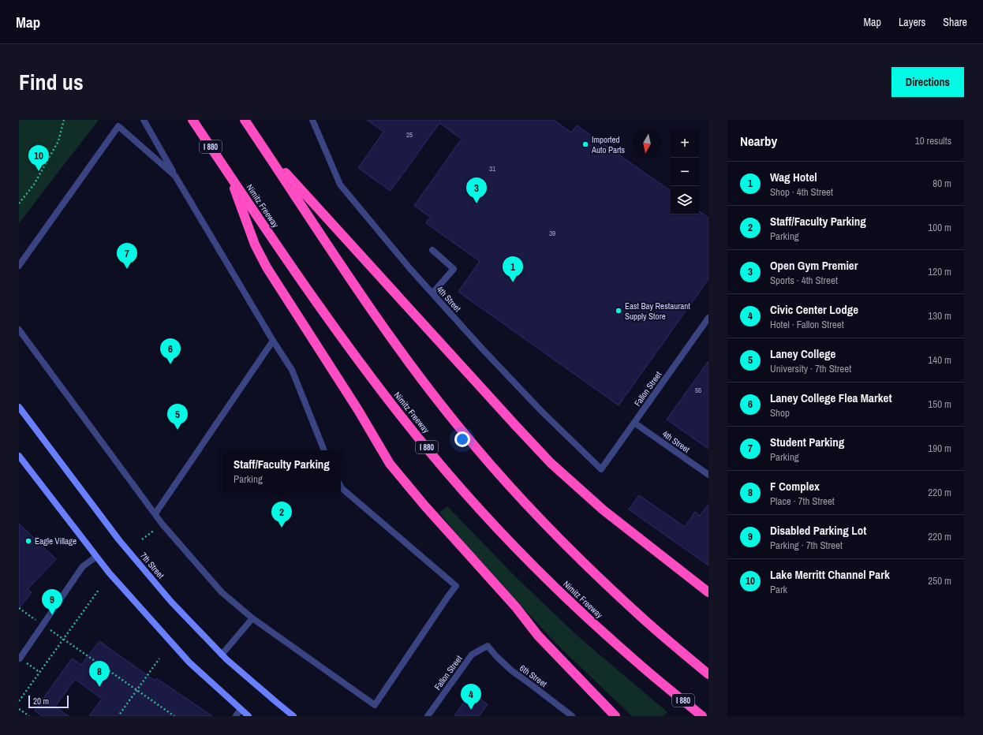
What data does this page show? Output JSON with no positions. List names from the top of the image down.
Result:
{
  "streets": {
    "highway": ["I 880", "Nimitz Freeway"],
    "main road": ["7th Street"],
    "street": ["4th Street", "Fallon Street", "6th Street"]
  },
  "crossings": [
    ["4th Street", "Fallon Street"],
    ["Fallon Street", "6th Street"]
  ],
  "places": ["Imported Auto Parts", "East Bay Restaurant Supply Store", "Eagle Village"],
  "house_numbers": [
    "25",
    "31",
    "39",
    "55"
  ],
  "scale_bar": "20 m",
  "north": "bottom",
  "page": {
    "header": "Map",
    "nav": ["Map", "Layers", "Share"],
    "title": "Find us",
    "buttons": "Directions",
    "heading": ["Nearby", "10 results"],
    "map_buttons": ["+", "−"],
    "pins": [
      "10",
      "3",
      "7",
      "1",
      "6",
      "5",
      "2",
      "9",
      "8",
      "4"
    ],
    "list": [
      {
        "mark": "1",
        "name": "Wag Hotel",
        "note": "Shop · 4th Street",
        "value": "80 m"
      },
      {
        "mark": "2",
        "name": "Staff/Faculty Parking",
        "note": "Parking",
        "value": "100 m"
      },
      {
        "mark": "3",
        "name": "Open Gym Premier",
        "note": "Sports · 4th Street",
        "value": "120 m"
      },
      {
        "mark": "4",
        "name": "Civic Center Lodge",
        "note": "Hotel · Fallon Street",
        "value": "130 m"
      },
      {
        "mark": "5",
        "name": "Laney College",
        "note": "University · 7th Street",
        "value": "140 m"
      },
      {
        "mark": "6",
        "name": "Laney College Flea Market",
        "note": "Shop",
        "value": "150 m"
      },
      {
        "mark": "7",
        "name": "Student Parking",
        "note": "Parking",
        "value": "190 m"
      },
      {
        "mark": "8",
        "name": "F Complex",
        "note": "Place · 7th Street",
        "value": "220 m"
      },
      {
        "mark": "9",
        "name": "Disabled Parking Lot",
        "note": "Parking · 7th Street",
        "value": "220 m"
      },
      {
        "mark": "10",
        "name": "Lake Merritt Channel Park",
        "note": "Park",
        "value": "250 m"
      }
    ],
    "popup": ["Staff/Faculty Parking", "Parking"],
    "scale": "20 m"
  }
}
